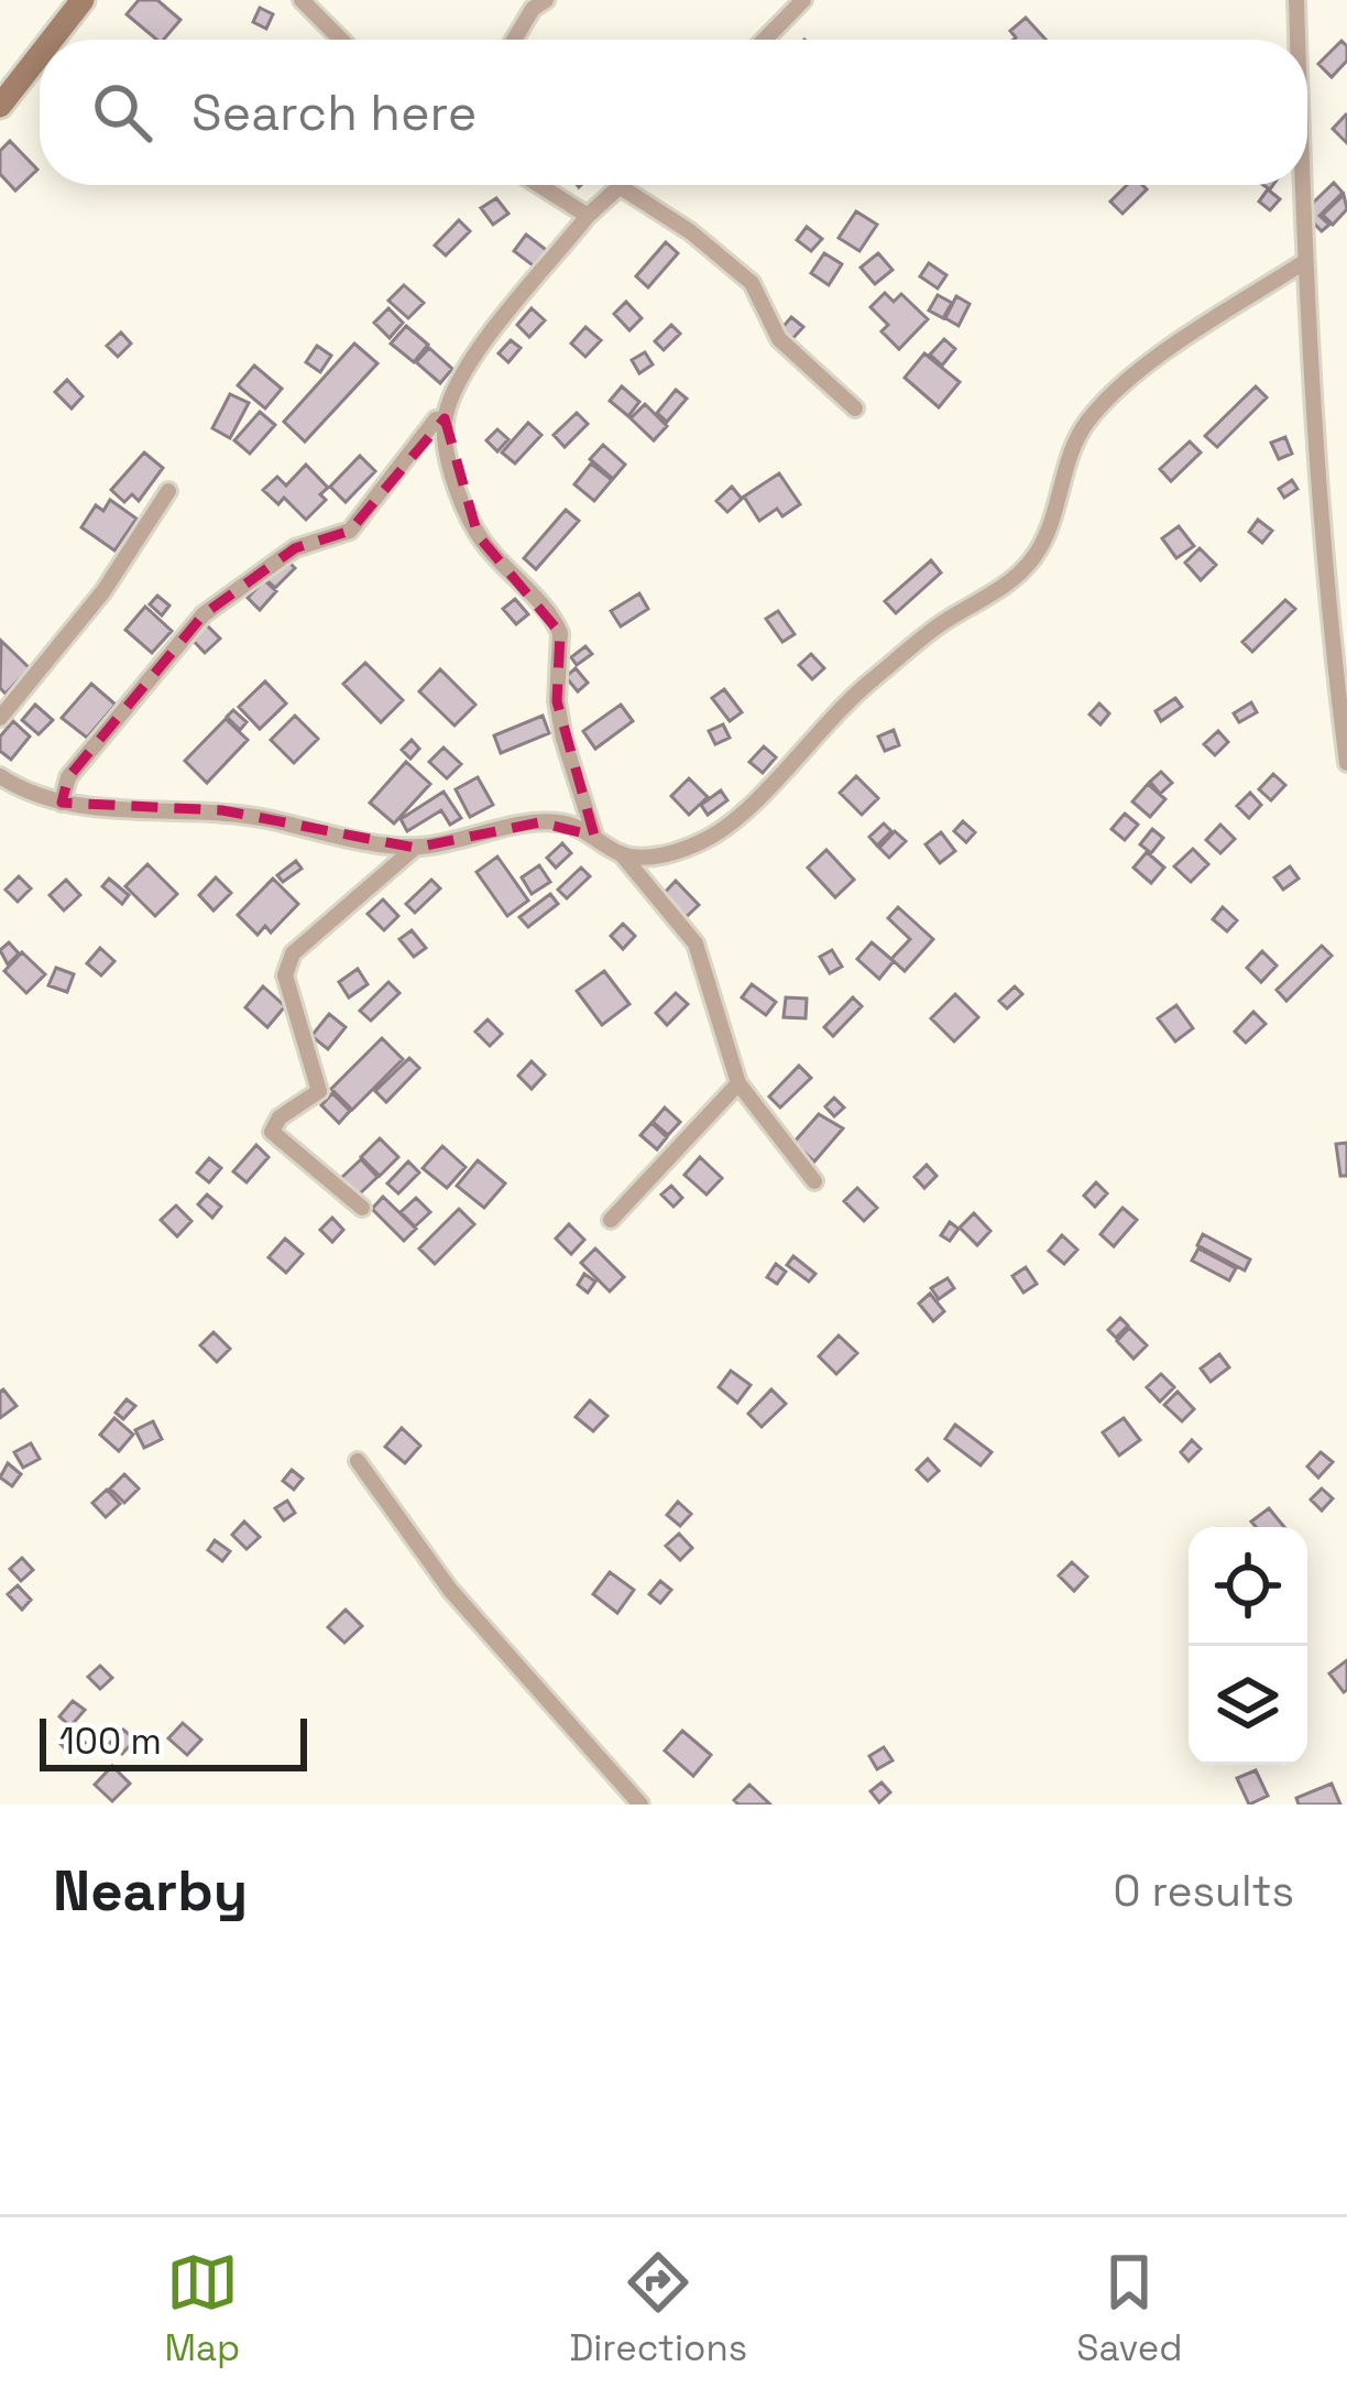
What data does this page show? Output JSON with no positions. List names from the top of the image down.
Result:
{
  "scale_bar": "100 m",
  "page": {
    "search": "Search here",
    "scale": "100 m",
    "heading": ["Nearby", "0 results"],
    "nav": ["Map", "Directions", "Saved"]
  }
}
